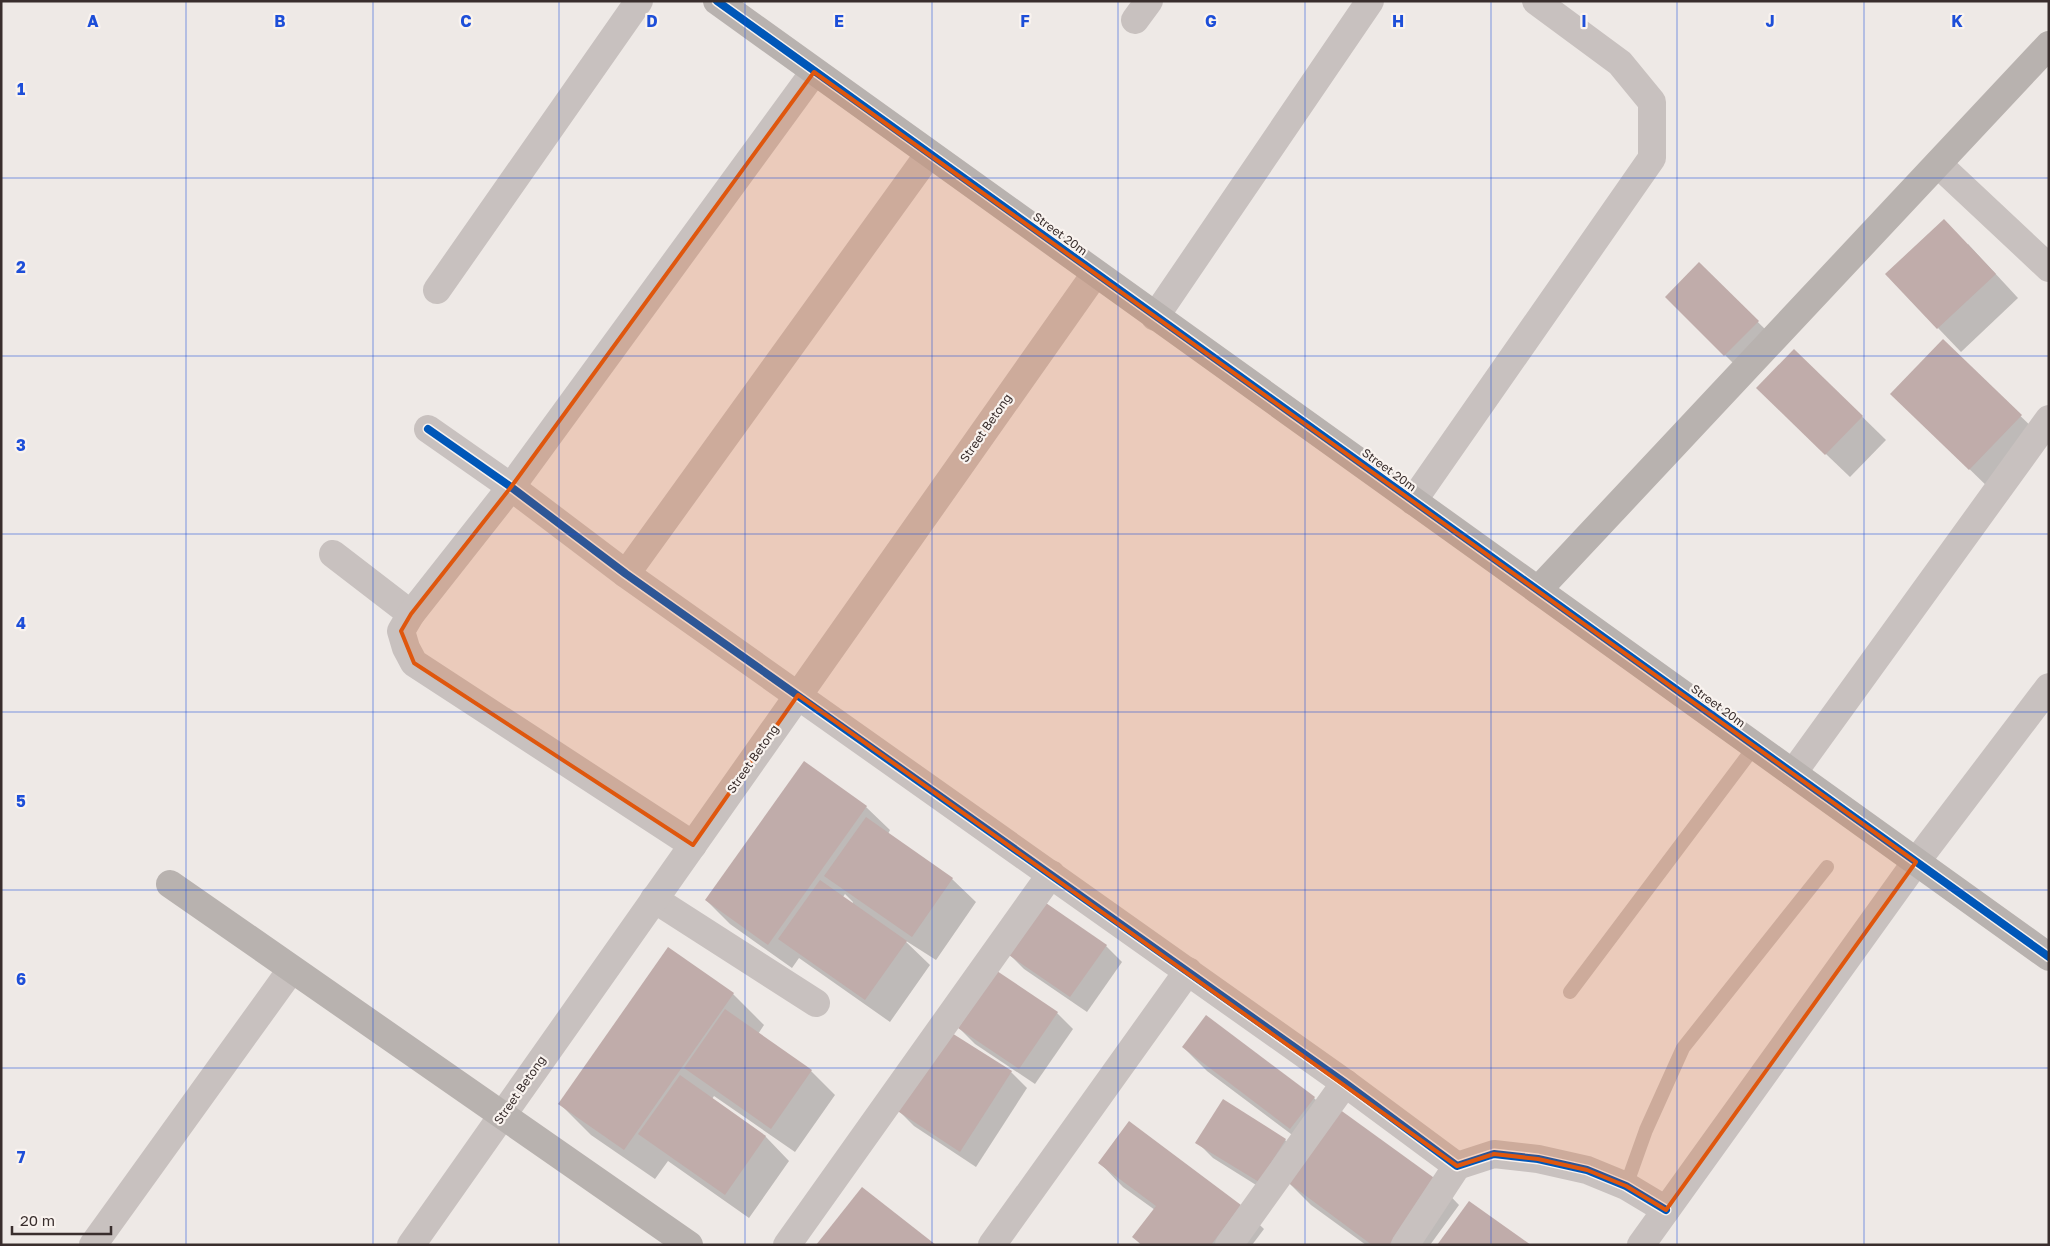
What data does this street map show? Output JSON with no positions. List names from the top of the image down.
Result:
{
  "streets": {
    "street": ["Street 20m", "Street Betong"]
  },
  "crossings": [
    ["Street 20m", "Street Betong"]
  ],
  "scale_bar": "20 m",
  "grid": {
    "columns": [
      "A",
      "B",
      "C",
      "D",
      "E",
      "F",
      "G",
      "H",
      "I",
      "J",
      "K"
    ],
    "rows": [
      "1",
      "2",
      "3",
      "4",
      "5",
      "6",
      "7"
    ]
  }
}
